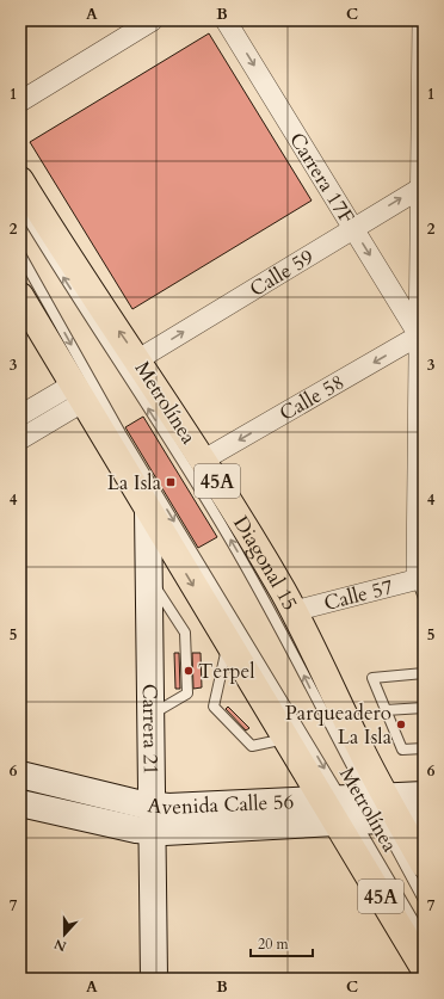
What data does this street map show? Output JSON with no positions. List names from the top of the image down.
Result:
{
  "streets": {
    "main road": [
      "45A",
      "Diagonal 15",
      "Carrera 21",
      "Avenida Calle 56"
    ],
    "street": [
      "Carrera 17F",
      "Calle 59",
      "Calle 58",
      "Calle 57"
    ],
    "lane": ["Metrolínea"]
  },
  "crossings": [
    ["Carrera 17F", "Calle 59"],
    ["Carrera 17F", "Calle 58"],
    ["Calle 59", "Diagonal 15"],
    ["Calle 58", "Diagonal 15"],
    ["Metrolínea", "Diagonal 15"],
    ["Metrolínea", "Avenida Calle 56"],
    ["Diagonal 15", "Calle 57"],
    ["Diagonal 15", "Carrera 21"],
    ["Diagonal 15", "Avenida Calle 56"],
    ["Carrera 21", "Avenida Calle 56"]
  ],
  "one_way": ["Carrera 17F", "Calle 59", "Calle 58"],
  "places": {
    "transit": ["La Isla"],
    "other": ["Terpel", "Parqueadero La Isla"]
  },
  "scale_bar": "20 m",
  "north": "bottom",
  "grid": {
    "columns": ["A", "B", "C"],
    "rows": [
      "1",
      "2",
      "3",
      "4",
      "5",
      "6",
      "7"
    ]
  }
}
